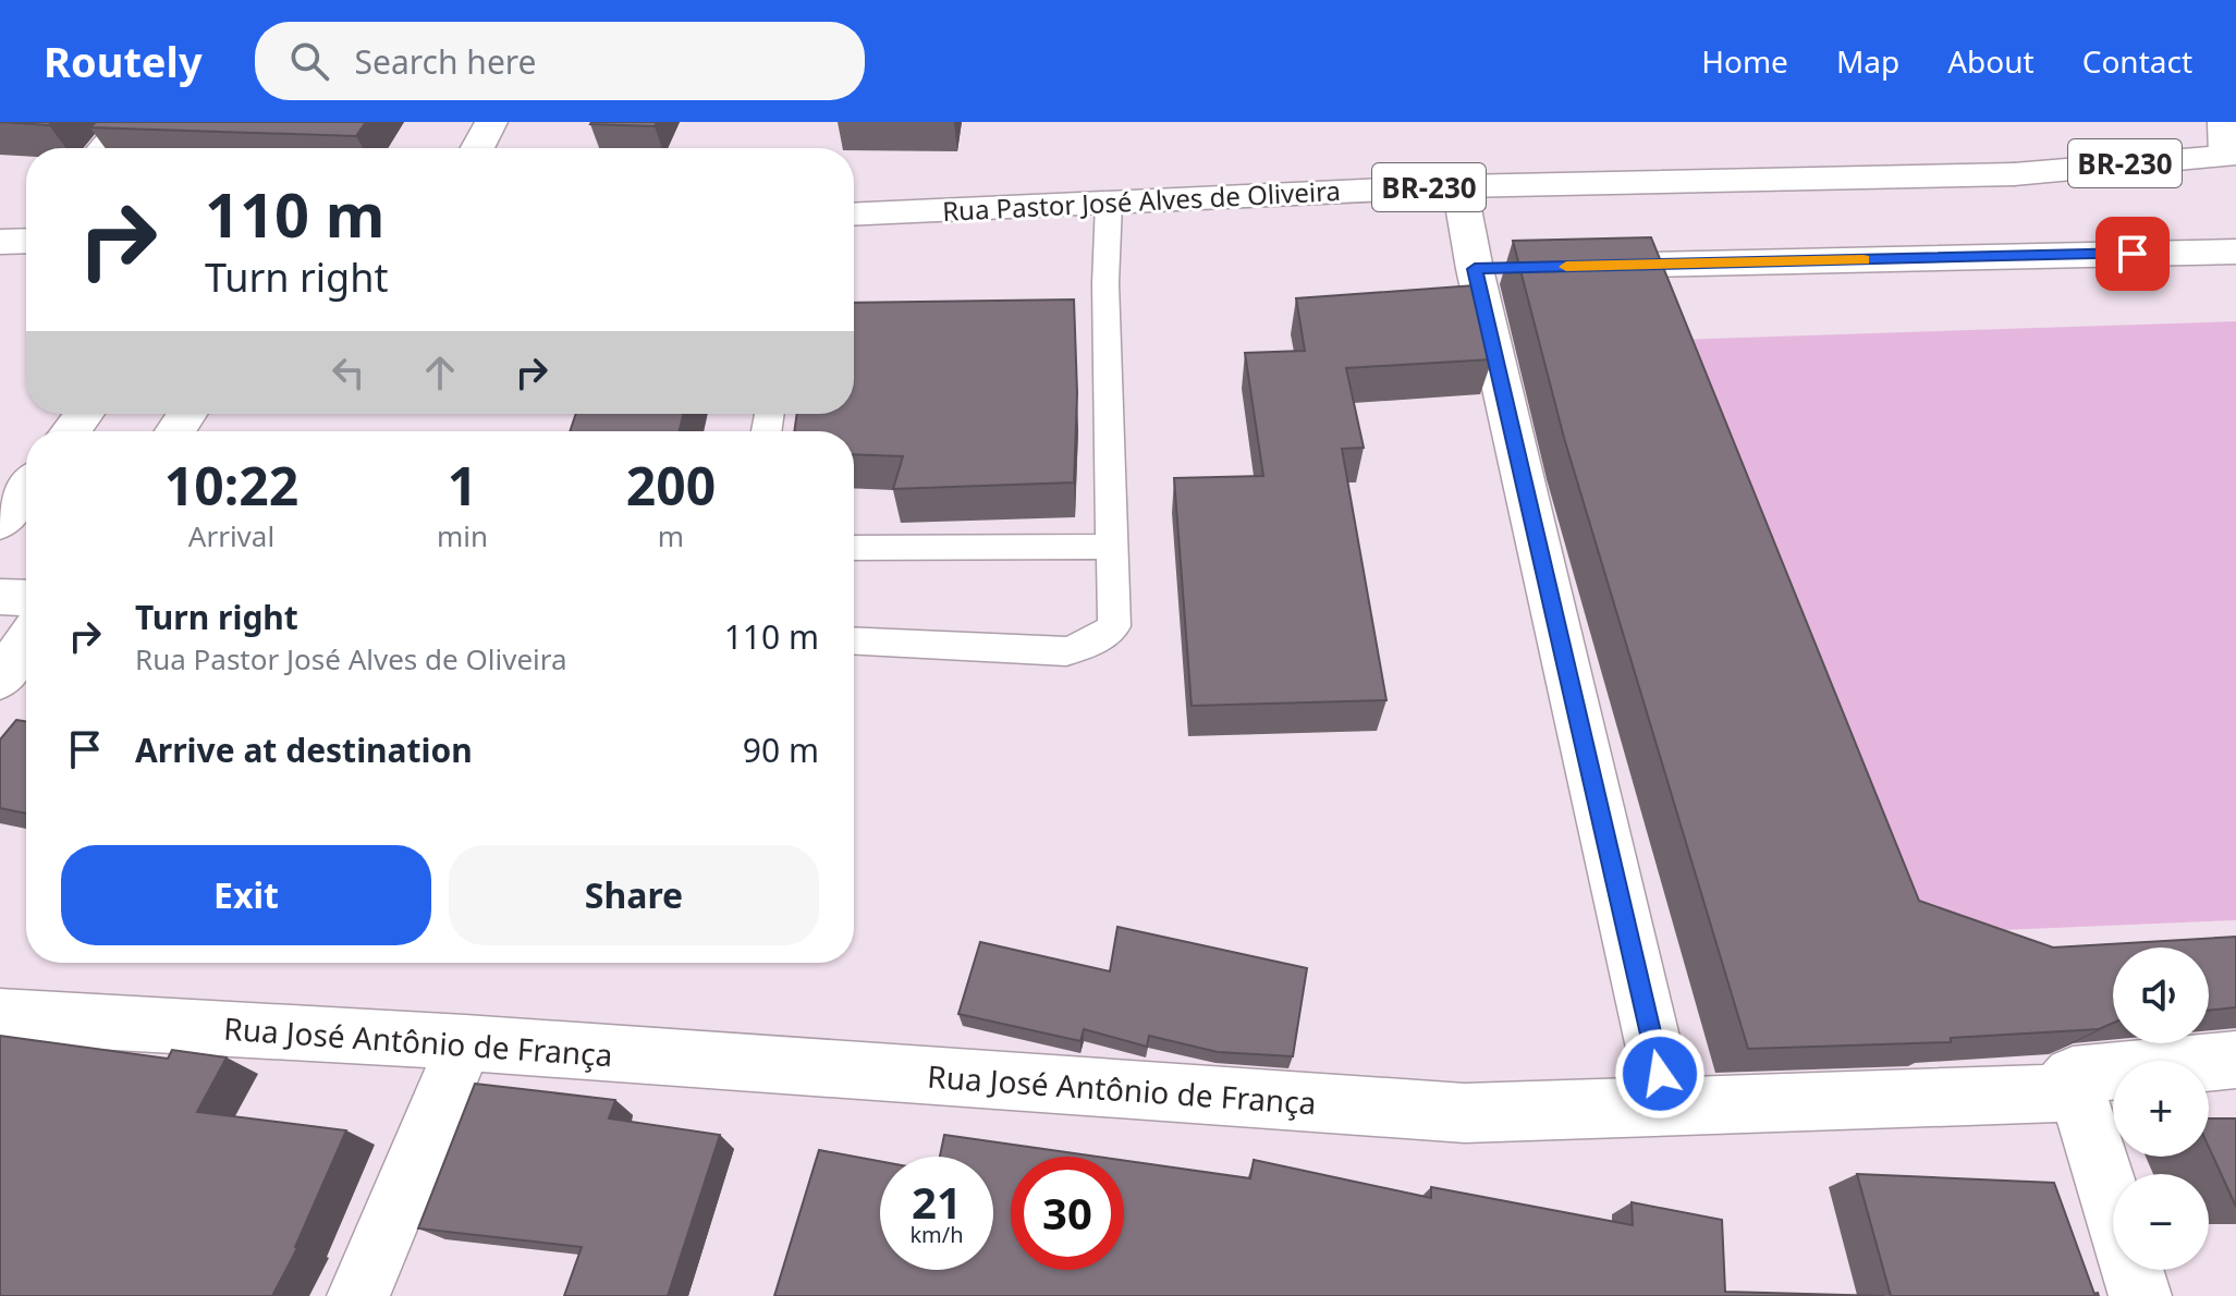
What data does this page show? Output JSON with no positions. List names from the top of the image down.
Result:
{
  "streets": {
    "main road": ["BR-230", "Rua Pastor José Alves de Oliveira", "Rua José Antônio de França"]
  },
  "page": {
    "header": "Routely",
    "search": "Search here",
    "nav": [
      "Home",
      "Map",
      "About",
      "Contact"
    ],
    "turn": ["110 m", "Turn right"],
    "eta": [
      "10:22",
      "Arrival",
      "1",
      "min",
      "200",
      "m"
    ],
    "list": [
      {
        "name": "Turn right",
        "note": "Rua Pastor José Alves de Oliveira",
        "value": "110 m"
      },
      {
        "name": "Arrive at destination",
        "value": "90 m"
      }
    ],
    "buttons": ["Exit", "Share"],
    "map_buttons": ["+", "−"],
    "speed": "21 km/h",
    "limit": "30"
  }
}
